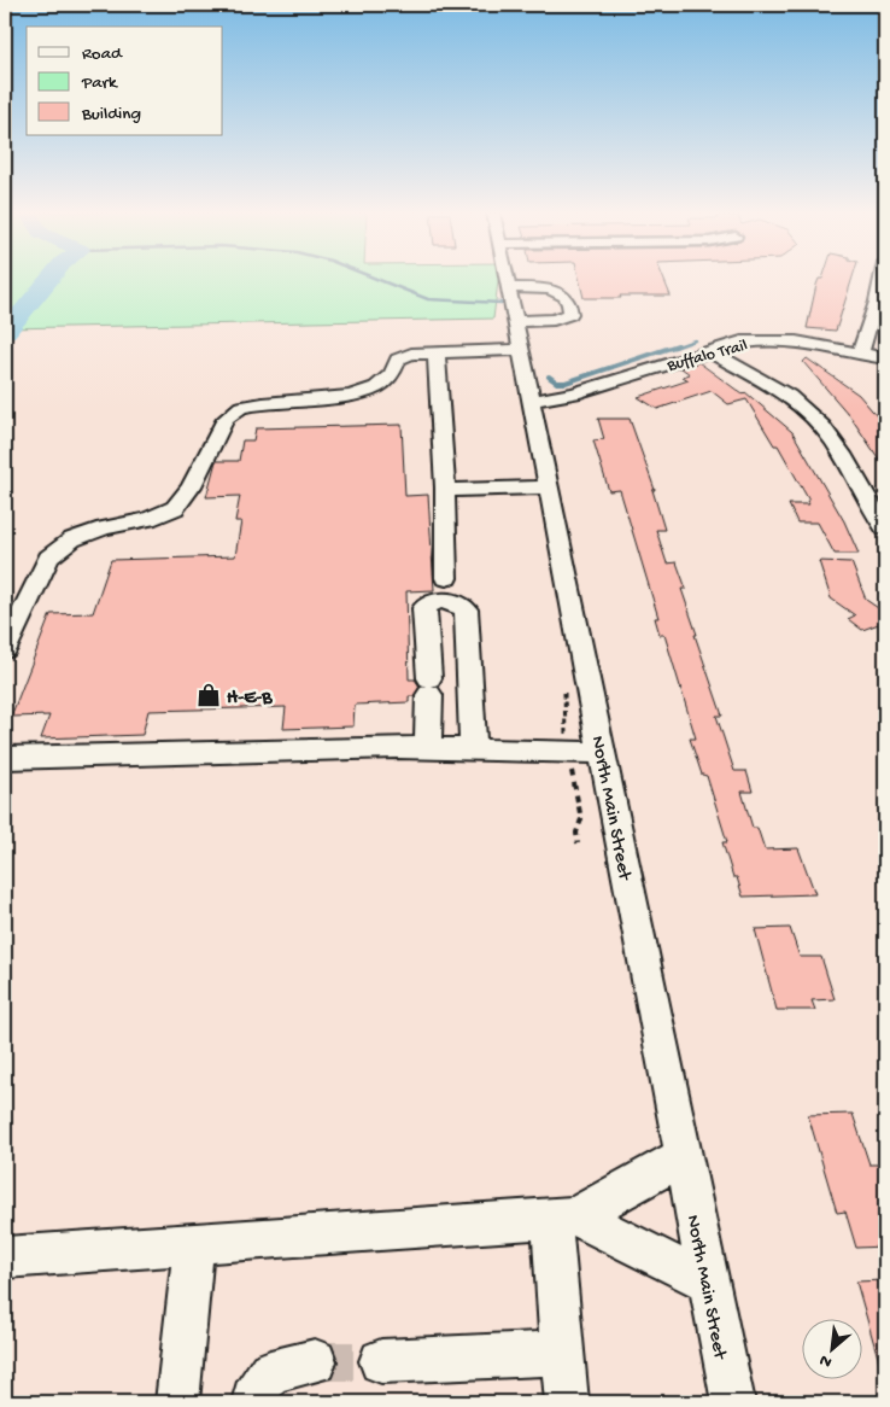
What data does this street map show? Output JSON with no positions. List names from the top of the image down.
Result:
{
  "streets": {
    "street": ["Buffalo Trail", "North Main Street"]
  },
  "crossings": [
    ["Buffalo Trail", "North Main Street"]
  ],
  "places": {
    "shop": ["H-E-B"]
  },
  "legend": ["Road", "Park", "Building"],
  "north": "bottom left"
}
